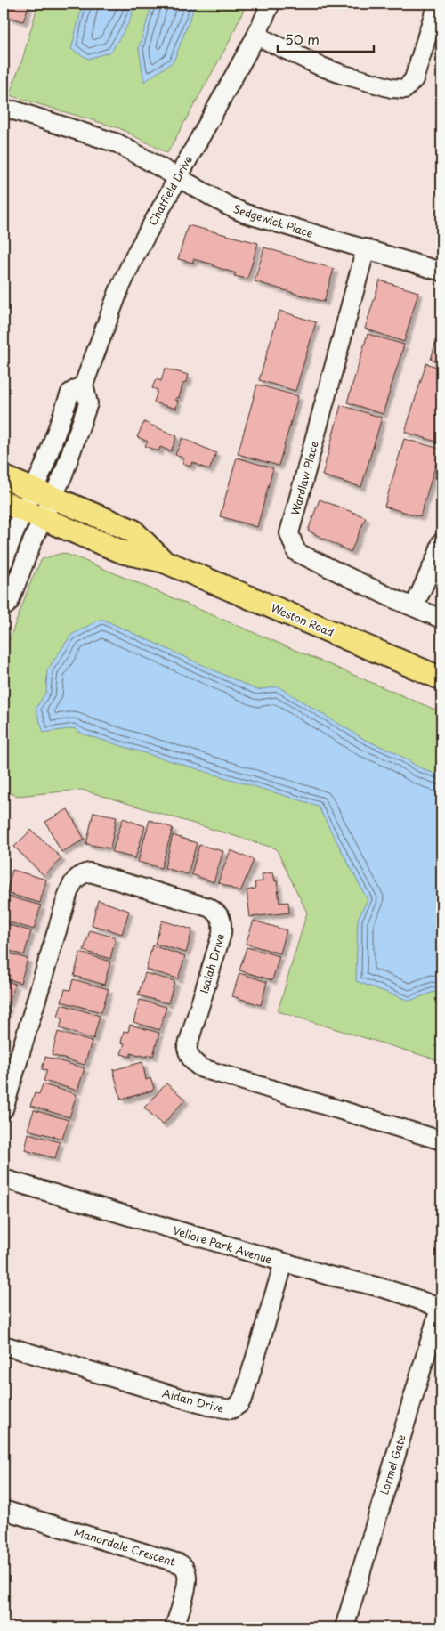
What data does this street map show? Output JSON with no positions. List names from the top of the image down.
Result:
{
  "streets": {
    "main road": ["Weston Road"],
    "street": [
      "Chatfield Drive",
      "Sedgewick Place",
      "Wardlaw Place",
      "Isaiah Drive",
      "Vellore Park Avenue",
      "Aidan Drive",
      "Lormel Gate",
      "Manordale Crescent"
    ]
  },
  "crossings": [
    ["Chatfield Drive", "Sedgewick Place"],
    ["Chatfield Drive", "Weston Road"],
    ["Sedgewick Place", "Wardlaw Place"],
    ["Vellore Park Avenue", "Aidan Drive"],
    ["Vellore Park Avenue", "Lormel Gate"]
  ],
  "scale_bar": "50 m"
}
